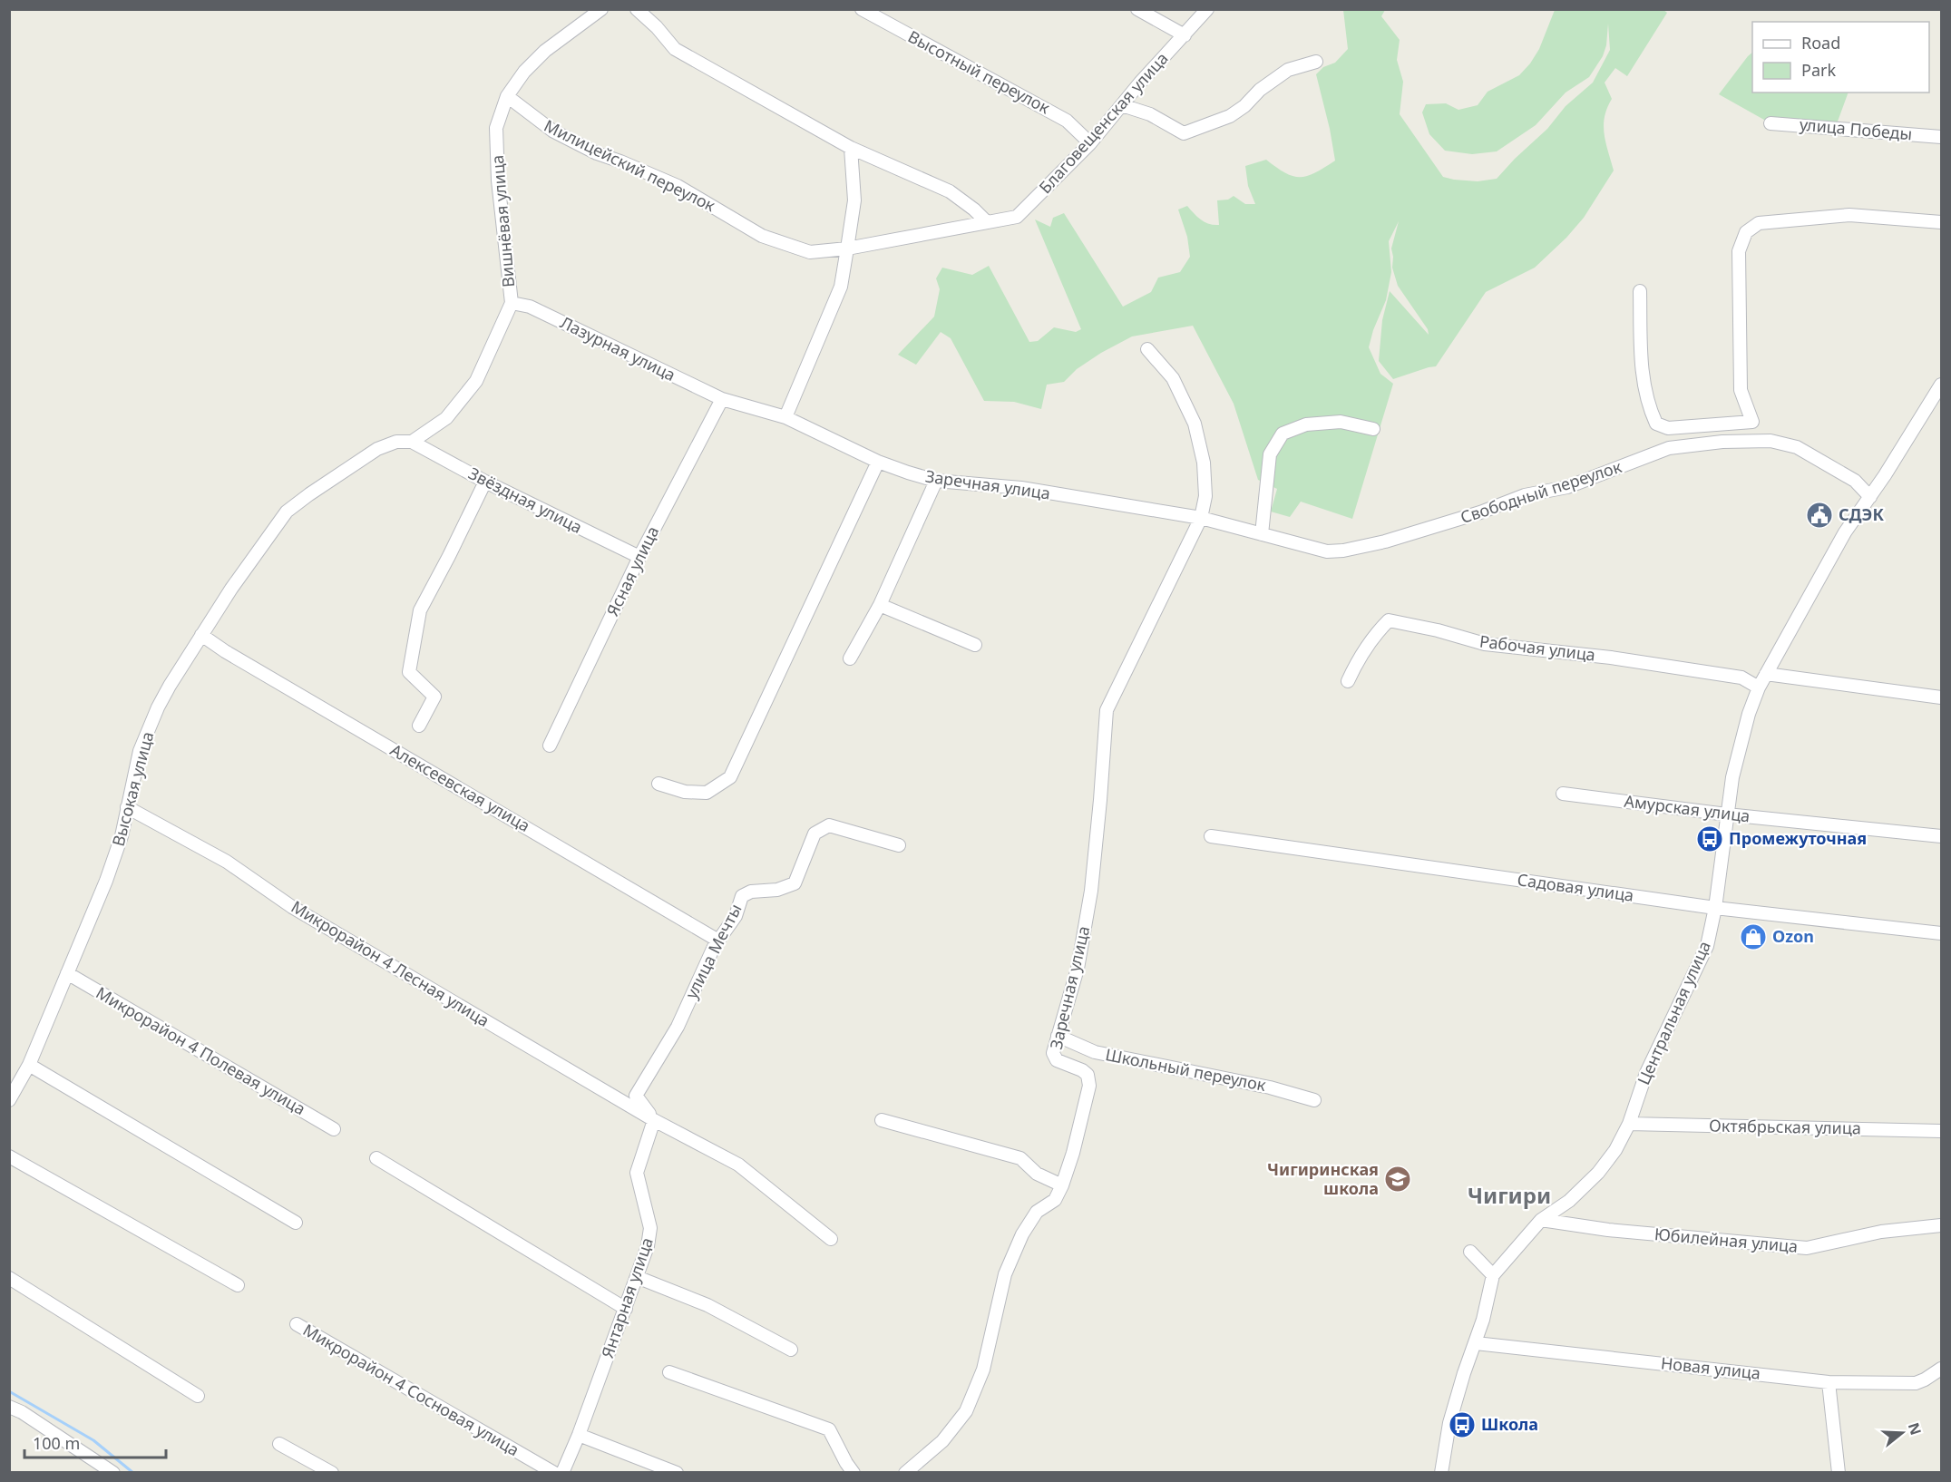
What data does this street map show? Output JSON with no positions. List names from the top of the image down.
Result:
{
  "streets": {
    "street": [
      "Высотный переулок",
      "Благовещенская улица",
      "улица Победы",
      "Милицейский переулок",
      "Вишнёвая улица",
      "Лазурная улица",
      "Заречная улица",
      "Свободный переулок",
      "Звёздная улица",
      "Ясная улица",
      "Рабочая улица",
      "Алексеевская улица",
      "Высокая улица",
      "Амурская улица",
      "Садовая улица",
      "улица Мечты",
      "Микрорайон 4 Лесная улица",
      "Центральная улица",
      "Микрорайон 4 Полевая улица",
      "Школьный переулок",
      "Октябрьская улица",
      "Юбилейная улица",
      "Янтарная улица",
      "Новая улица",
      "Микрорайон 4 Сосновая улица"
    ]
  },
  "crossings": [
    ["Высотный переулок", "Благовещенская улица"],
    ["Благовещенская улица", "Милицейский переулок"],
    ["Милицейский переулок", "Вишнёвая улица"],
    ["Вишнёвая улица", "Лазурная улица"],
    ["Вишнёвая улица", "Звёздная улица"],
    ["Вишнёвая улица", "Высокая улица"],
    ["Лазурная улица", "Заречная улица"],
    ["Лазурная улица", "Ясная улица"],
    ["Заречная улица", "Свободный переулок"],
    ["Заречная улица", "Ясная улица"],
    ["Заречная улица", "Школьный переулок"],
    ["Свободный переулок", "Центральная улица"],
    ["Звёздная улица", "Ясная улица"],
    ["Звёздная улица", "Высокая улица"],
    ["Рабочая улица", "Центральная улица"],
    ["Алексеевская улица", "Высокая улица"],
    ["Алексеевская улица", "улица Мечты"],
    ["Высокая улица", "Микрорайон 4 Лесная улица"],
    ["Высокая улица", "Микрорайон 4 Полевая улица"],
    ["Амурская улица", "Центральная улица"],
    ["Садовая улица", "Центральная улица"],
    ["улица Мечты", "Микрорайон 4 Лесная улица"],
    ["улица Мечты", "Янтарная улица"],
    ["Микрорайон 4 Лесная улица", "Янтарная улица"],
    ["Центральная улица", "Октябрьская улица"],
    ["Центральная улица", "Юбилейная улица"],
    ["Центральная улица", "Новая улица"]
  ],
  "districts": ["Чигири"],
  "places": {
    "public building": ["СДЭК"],
    "bus stop": ["Промежуточная", "Школа"],
    "shop": ["Ozon"],
    "school or university": ["Чигиринская школа"]
  },
  "legend": ["Road", "Park"],
  "scale_bar": "100 m",
  "north": "right"
}
